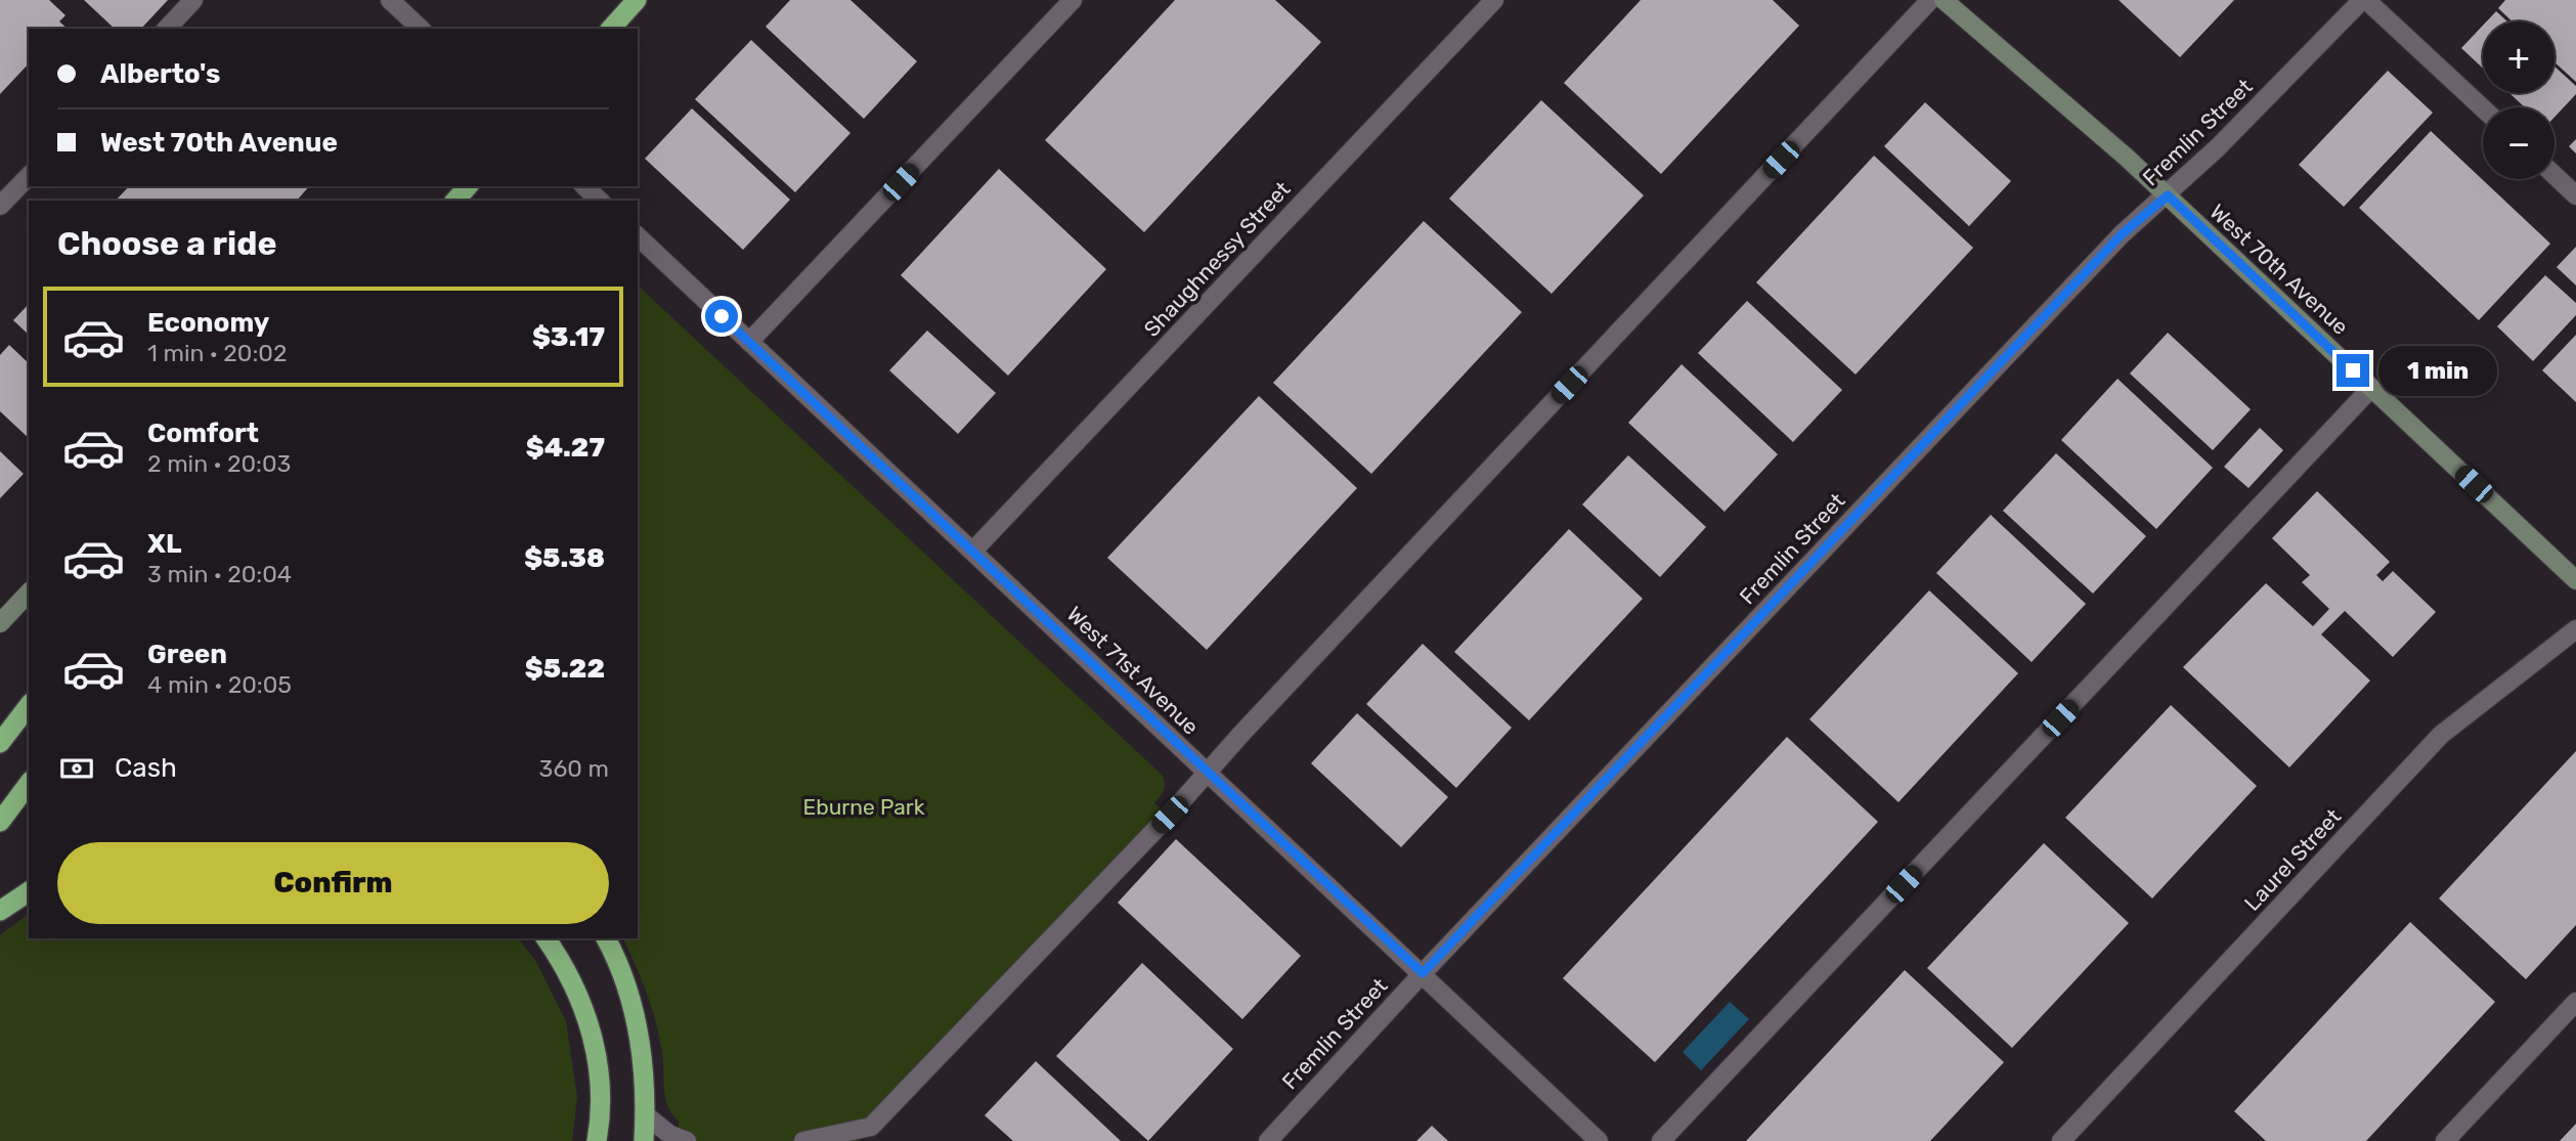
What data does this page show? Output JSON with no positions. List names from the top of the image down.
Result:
{
  "streets": {
    "main road": ["West 70th Avenue"],
    "street": [
      "Fremlin Street",
      "Shaughnessy Street",
      "West 71st Avenue",
      "Laurel Street"
    ]
  },
  "crossings": [
    ["Fremlin Street", "West 70th Avenue"],
    ["Fremlin Street", "West 71st Avenue"],
    ["Shaughnessy Street", "West 71st Avenue"]
  ],
  "parks": ["Eburne Park"],
  "page": {
    "map_buttons": ["+", "−"],
    "banner": ["Alberto's", "West 70th Avenue"],
    "heading": "Choose a ride",
    "list": [
      {
        "name": "Economy",
        "note": "1 min · 20:02",
        "value": "$3.17"
      },
      {
        "name": "Comfort",
        "note": "2 min · 20:03",
        "value": "$4.27"
      },
      {
        "name": "XL",
        "note": "3 min · 20:04",
        "value": "$5.38"
      },
      {
        "name": "Green",
        "note": "4 min · 20:05",
        "value": "$5.22"
      }
    ],
    "bubble": "1 min",
    "pay": ["Cash", "360 m"],
    "buttons": "Confirm"
  }
}
